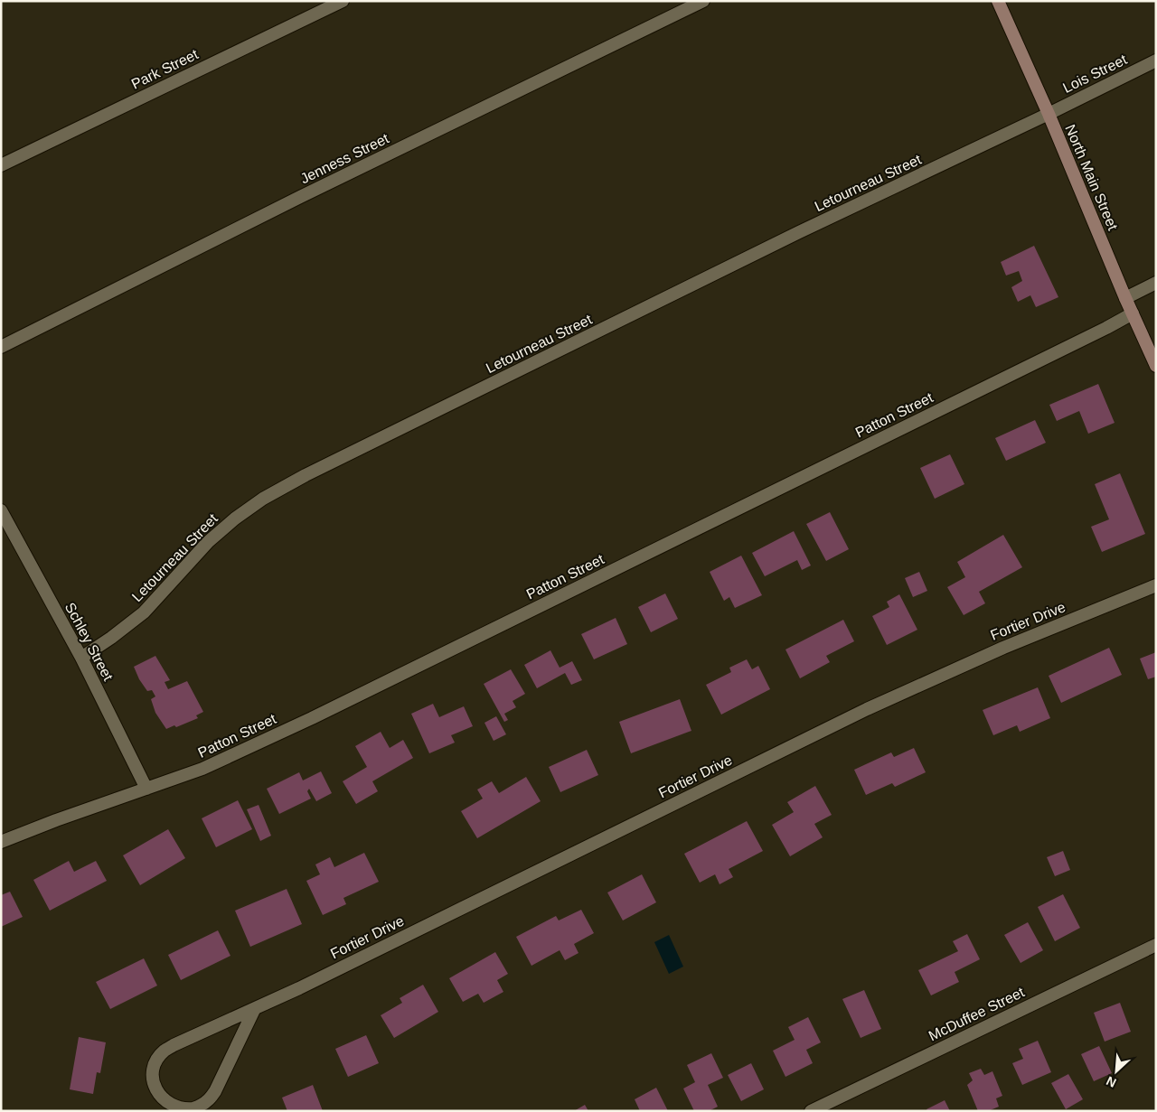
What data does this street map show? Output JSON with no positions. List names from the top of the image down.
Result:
{
  "streets": {
    "main road": ["North Main Street"],
    "street": [
      "Park Street",
      "Lois Street",
      "Jenness Street",
      "Letourneau Street",
      "Patton Street",
      "Fortier Drive",
      "Schley Street",
      "McDuffee Street"
    ]
  },
  "crossings": [
    ["Lois Street", "North Main Street"],
    ["Lois Street", "Letourneau Street"],
    ["North Main Street", "Letourneau Street"],
    ["North Main Street", "Patton Street"],
    ["Letourneau Street", "Schley Street"],
    ["Patton Street", "Schley Street"]
  ],
  "north": "bottom left"
}
